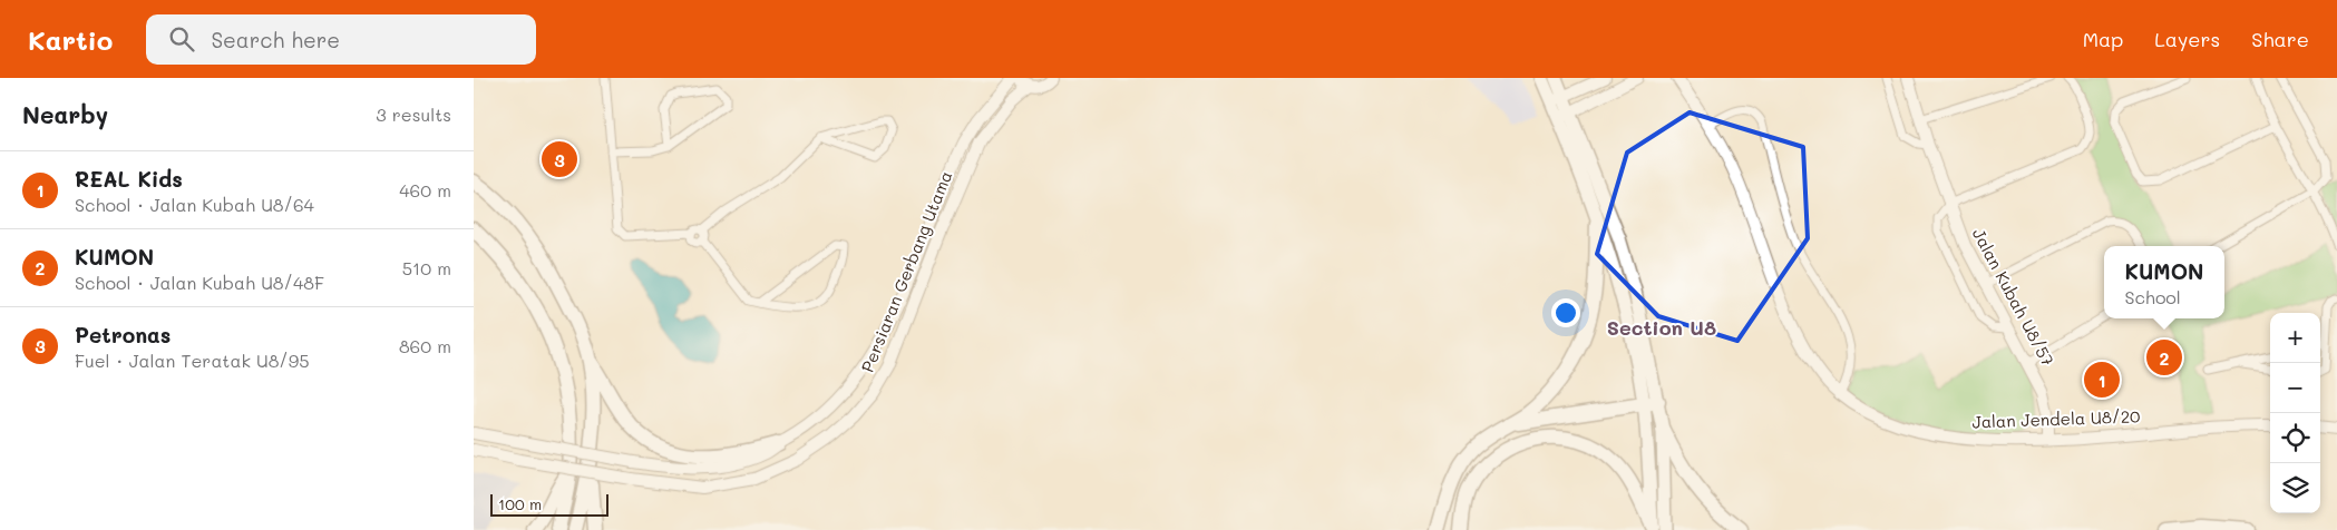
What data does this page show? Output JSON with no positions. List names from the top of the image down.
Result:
{
  "streets": {
    "main road": ["Persiaran Gerbang Utama", "Jalan Kubah U8/57", "Jalan Jendela U8/20"]
  },
  "crossings": [
    ["Jalan Kubah U8/57", "Jalan Jendela U8/20"]
  ],
  "districts": ["Section U8"],
  "scale_bar": "100 m",
  "page": {
    "header": "Kartio",
    "search": "Search here",
    "nav": ["Map", "Layers", "Share"],
    "heading": ["Nearby", "3 results"],
    "pins": ["3", "2", "1"],
    "list": [
      {
        "mark": "1",
        "name": "REAL Kids",
        "note": "School · Jalan Kubah U8/64",
        "value": "460 m"
      },
      {
        "mark": "2",
        "name": "KUMON",
        "note": "School · Jalan Kubah U8/48F",
        "value": "510 m"
      },
      {
        "mark": "3",
        "name": "Petronas",
        "note": "Fuel · Jalan Teratak U8/95",
        "value": "860 m"
      }
    ],
    "popup": ["KUMON", "School"],
    "map_buttons": ["+", "−"],
    "scale": "100 m"
  }
}
